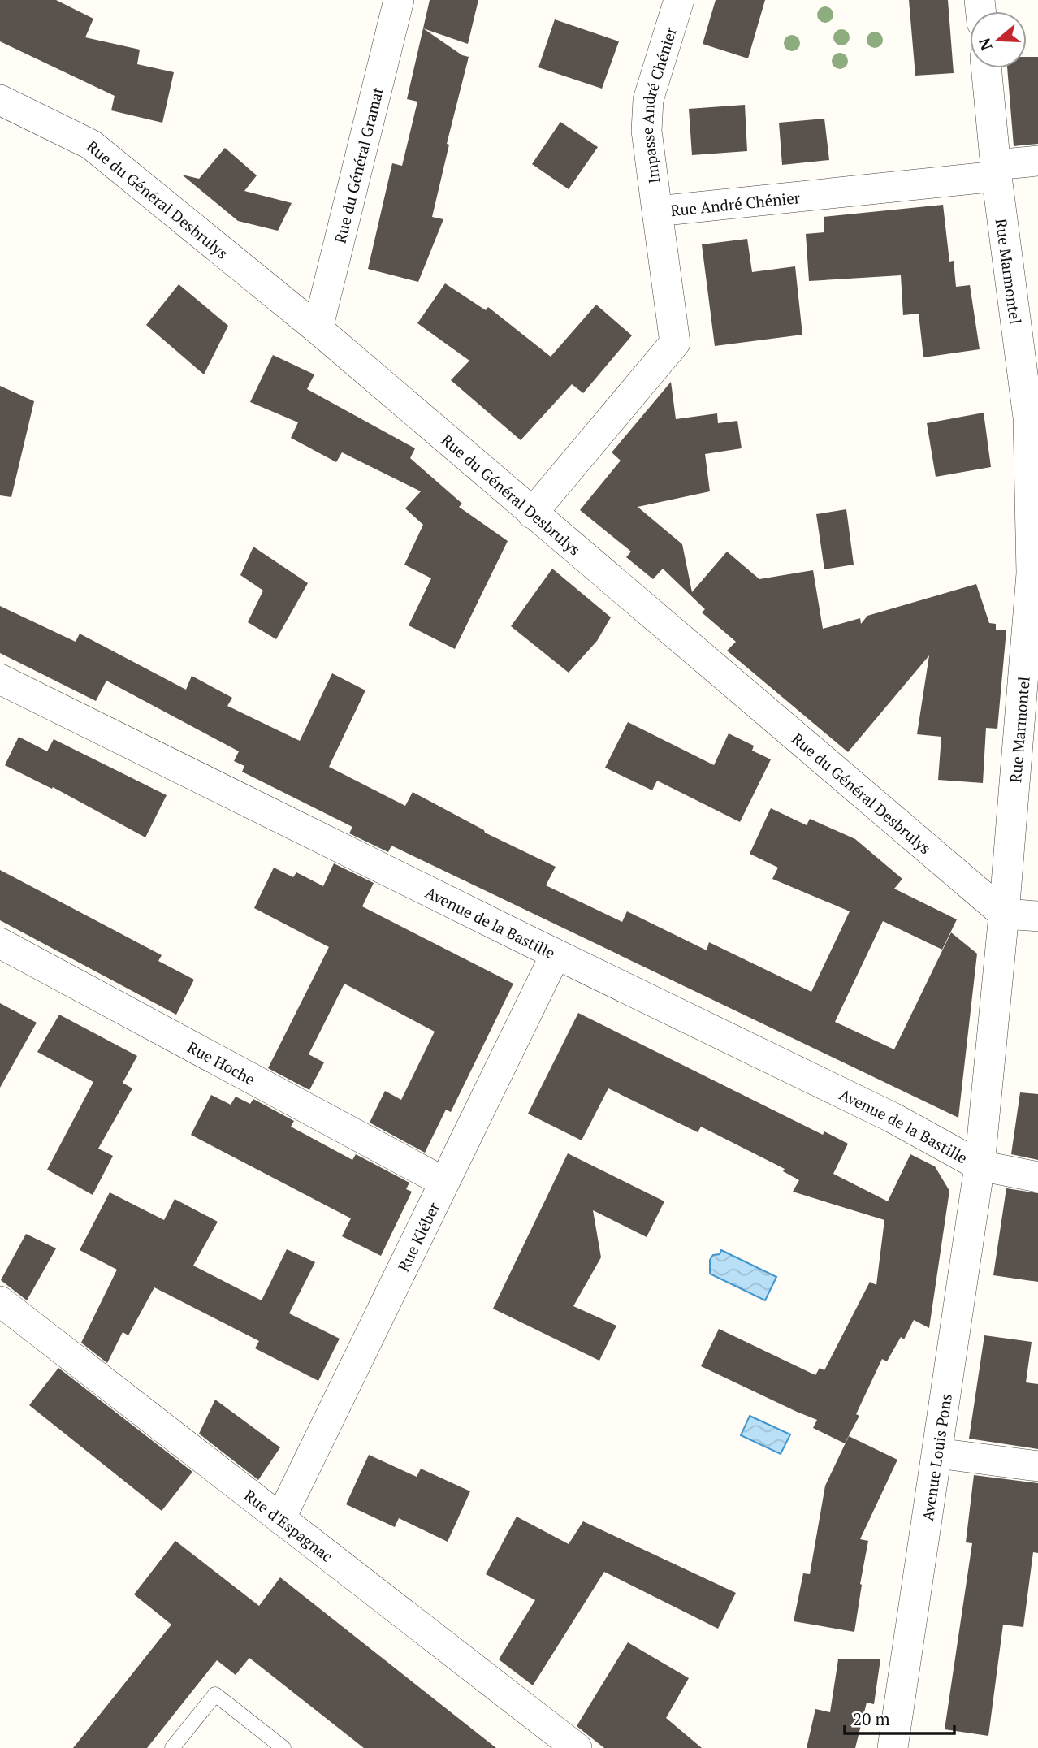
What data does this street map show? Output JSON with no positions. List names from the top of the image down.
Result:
{
  "streets": {
    "street": [
      "Impasse André Chénier",
      "Rue du Général Gramat",
      "Rue du Général Desbrulys",
      "Rue André Chénier",
      "Rue Marmontel",
      "Avenue de la Bastille",
      "Rue Hoche",
      "Rue Kléber",
      "Avenue Louis Pons",
      "Rue d'Espagnac"
    ]
  },
  "crossings": [
    ["Impasse André Chénier", "Rue André Chénier"],
    ["Rue du Général Gramat", "Rue du Général Desbrulys"],
    ["Rue du Général Desbrulys", "Rue André Chénier"],
    ["Rue du Général Desbrulys", "Rue Marmontel"],
    ["Rue André Chénier", "Rue Marmontel"],
    ["Rue Marmontel", "Avenue de la Bastille"],
    ["Rue Marmontel", "Avenue Louis Pons"],
    ["Avenue de la Bastille", "Rue Kléber"],
    ["Avenue de la Bastille", "Avenue Louis Pons"],
    ["Rue Hoche", "Rue Kléber"],
    ["Rue Kléber", "Rue d'Espagnac"]
  ],
  "scale_bar": "20 m",
  "north": "left"
}
